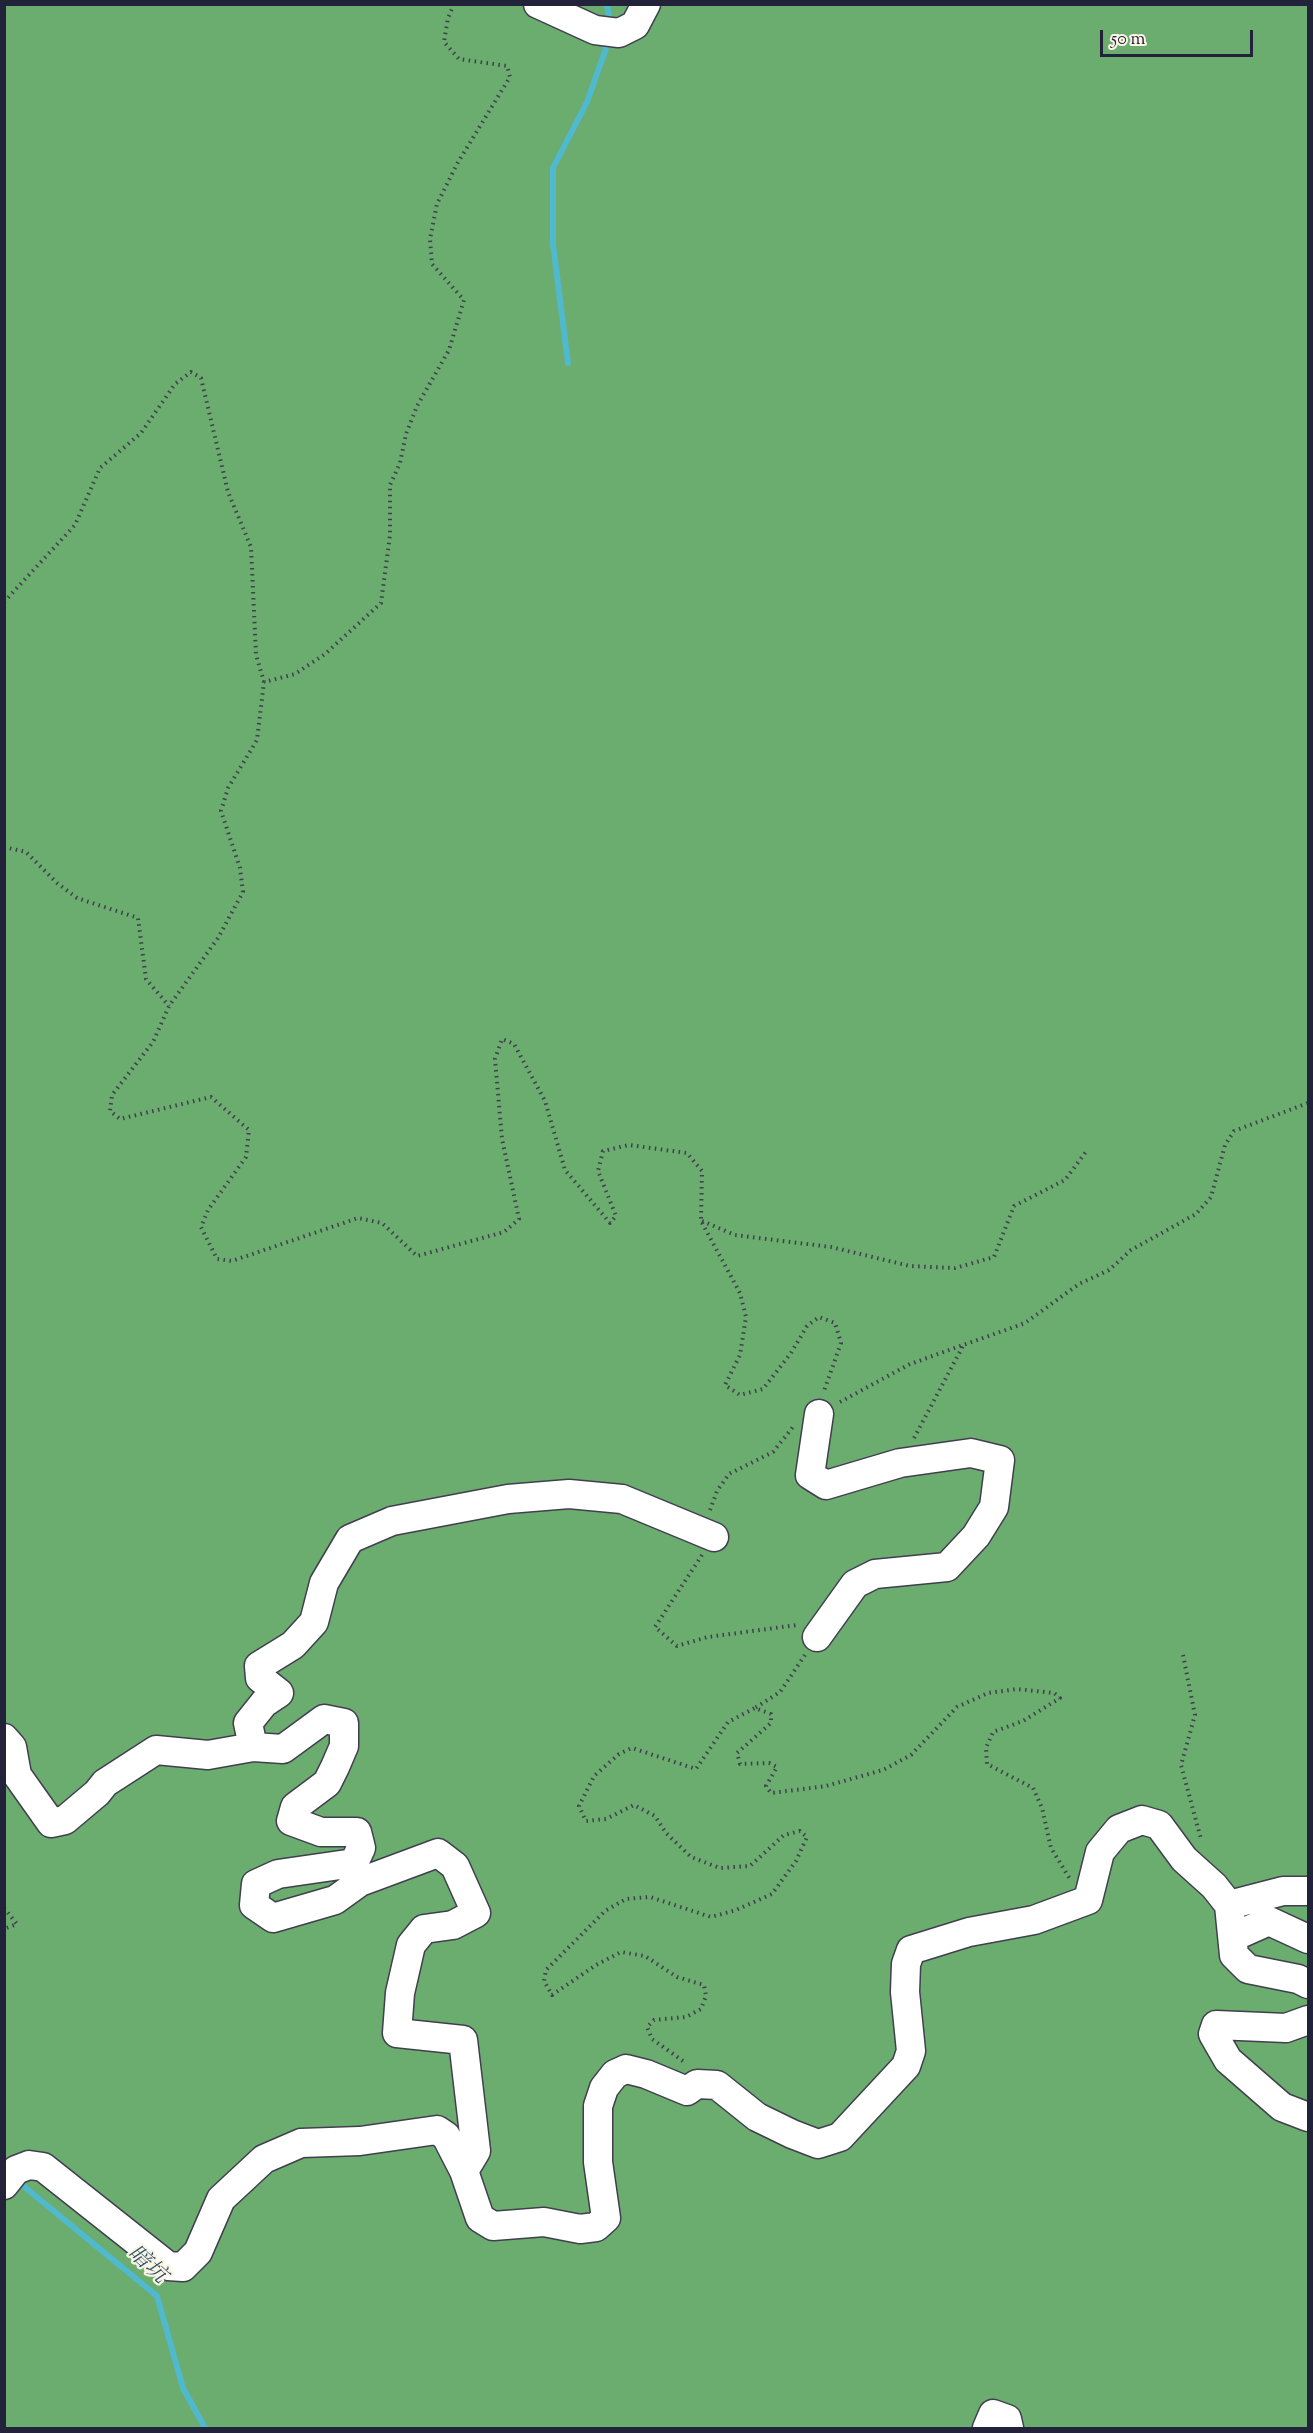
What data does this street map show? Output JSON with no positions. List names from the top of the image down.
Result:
{
  "water": ["暗坑"],
  "scale_bar": "50 m"
}
